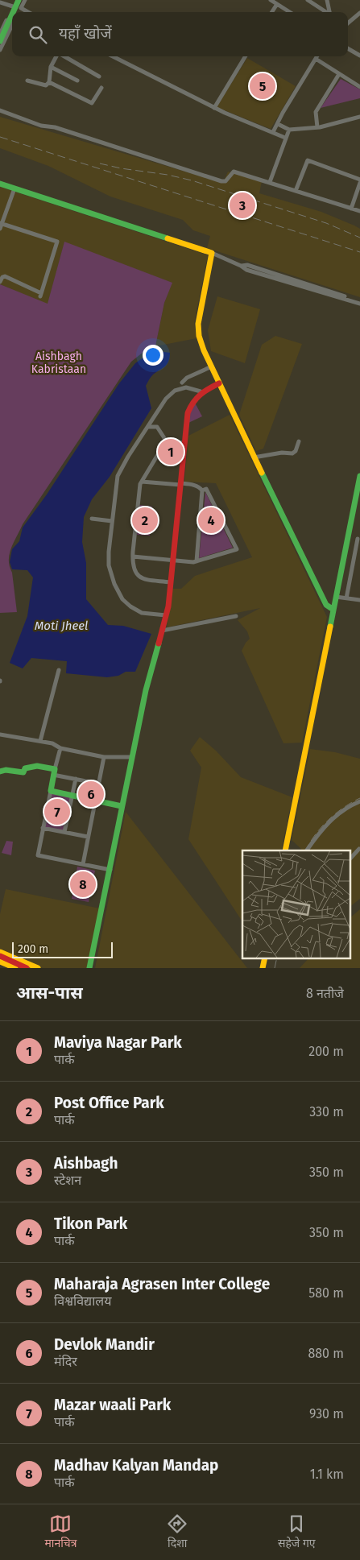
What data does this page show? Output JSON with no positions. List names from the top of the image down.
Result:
{
  "water": ["Moti Jheel"],
  "parks": ["Aishbagh Kabristaan"],
  "scale_bar": "200 m",
  "page": {
    "search": "यहाँ खोजें",
    "pins": [
      "5",
      "3",
      "1",
      "2",
      "4",
      "6",
      "7",
      "8"
    ],
    "scale": "200 m",
    "heading": ["आस-पास", "8 नतीजे"],
    "list": [
      {
        "mark": "1",
        "name": "Maviya Nagar Park",
        "note": "पार्क",
        "value": "200 m"
      },
      {
        "mark": "2",
        "name": "Post Office Park",
        "note": "पार्क",
        "value": "330 m"
      },
      {
        "mark": "3",
        "name": "Aishbagh",
        "note": "स्टेशन",
        "value": "350 m"
      },
      {
        "mark": "4",
        "name": "Tikon Park",
        "note": "पार्क",
        "value": "350 m"
      },
      {
        "mark": "5",
        "name": "Maharaja Agrasen Inter College",
        "note": "विश्वविद्यालय",
        "value": "580 m"
      },
      {
        "mark": "6",
        "name": "Devlok Mandir",
        "note": "मंदिर",
        "value": "880 m"
      },
      {
        "mark": "7",
        "name": "Mazar waali Park",
        "note": "पार्क",
        "value": "930 m"
      },
      {
        "mark": "8",
        "name": "Madhav Kalyan Mandap",
        "note": "पार्क",
        "value": "1.1 km"
      }
    ],
    "nav": ["मानचित्र", "दिशा", "सहेजे गए"]
  }
}
